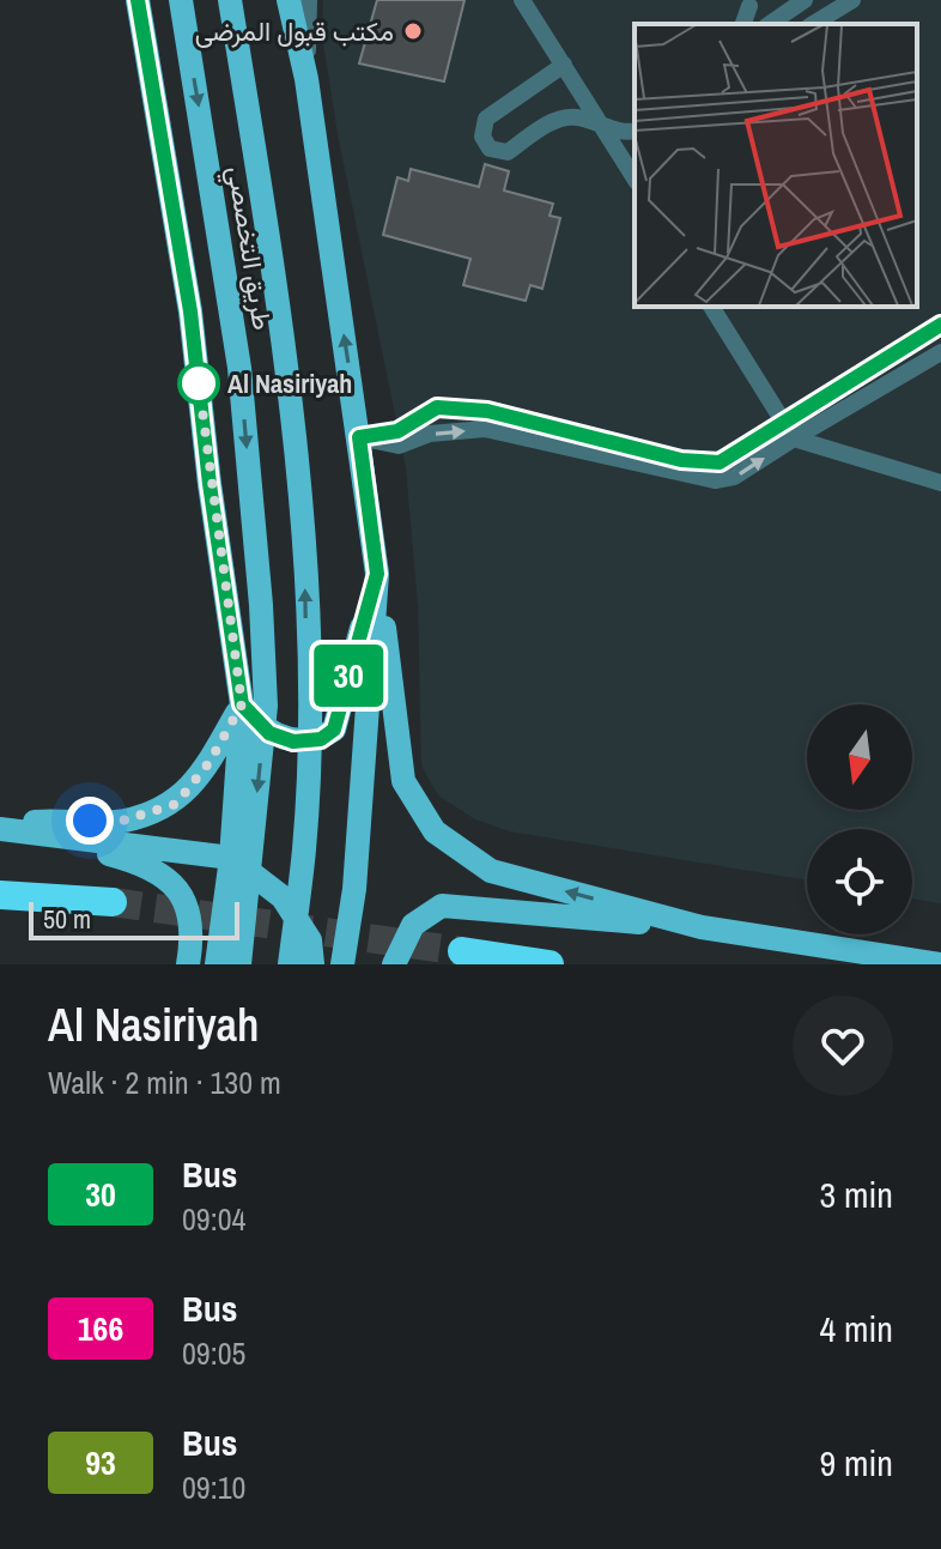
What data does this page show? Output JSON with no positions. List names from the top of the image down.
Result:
{
  "streets": {
    "main road": ["طريق التخصصي"]
  },
  "places": ["مكتب قبول المرضى", "Al Nasiriyah"],
  "lines": ["bus line 30"],
  "scale_bar": "50 m",
  "north": "bottom",
  "page": {
    "on_map": "30",
    "scale": "50 m",
    "heading": ["Al Nasiriyah", "Walk · 2 min · 130 m"],
    "list": [
      {
        "mark": "30",
        "name": "Bus",
        "note": "09:04",
        "value": "3 min"
      },
      {
        "mark": "166",
        "name": "Bus",
        "note": "09:05",
        "value": "4 min"
      },
      {
        "mark": "93",
        "name": "Bus",
        "note": "09:10",
        "value": "9 min"
      }
    ]
  }
}
